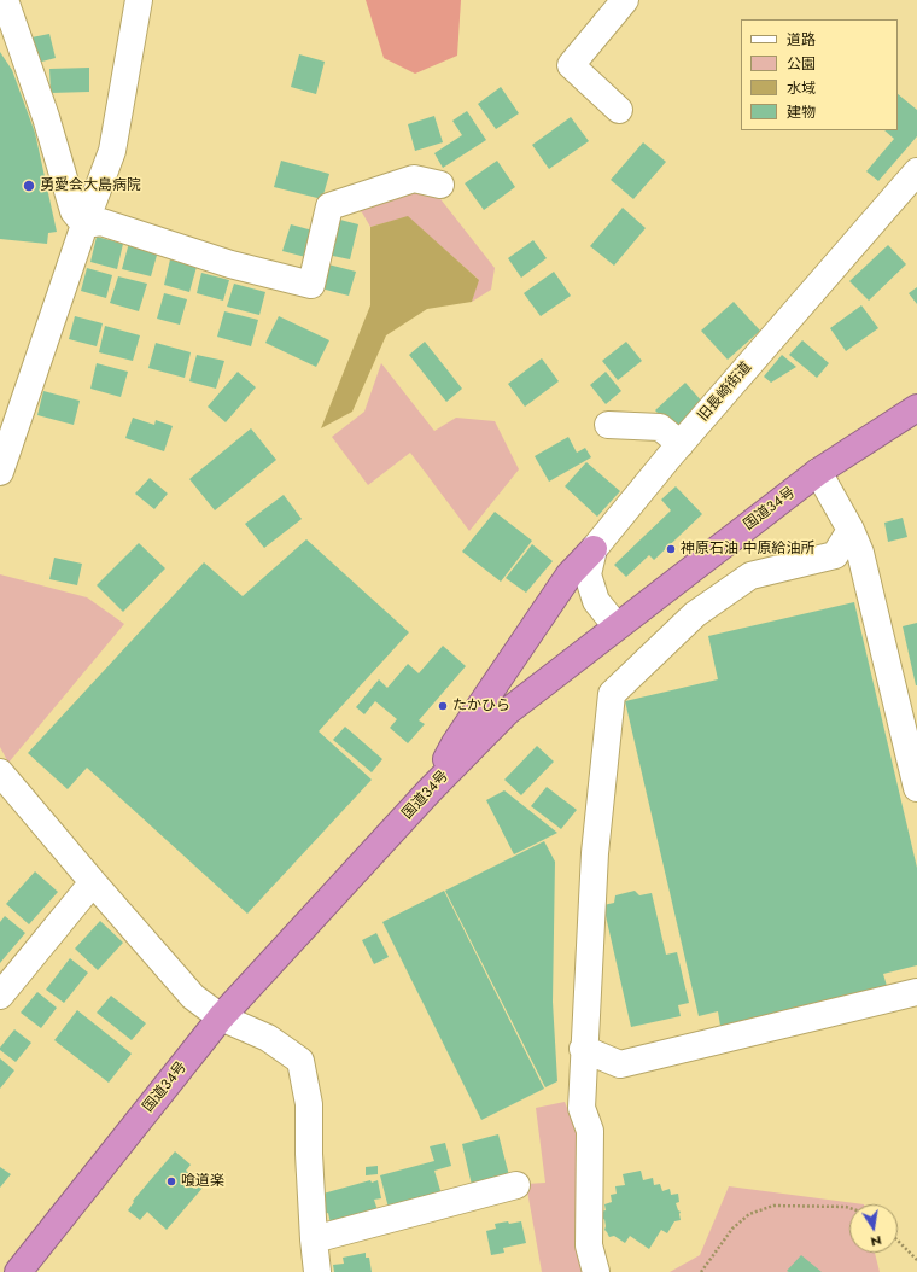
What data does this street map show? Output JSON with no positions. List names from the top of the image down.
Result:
{
  "streets": {
    "highway": ["国道34号"],
    "street": ["旧長崎街道"]
  },
  "crossings": [
    ["旧長崎街道", "国道34号"]
  ],
  "places": [
    "勇愛会大島病院",
    "神原石油 中原給油所",
    "たかひら",
    "喰道楽"
  ],
  "legend": [
    "道路",
    "公園",
    "水域",
    "建物"
  ],
  "north": "bottom"
}
